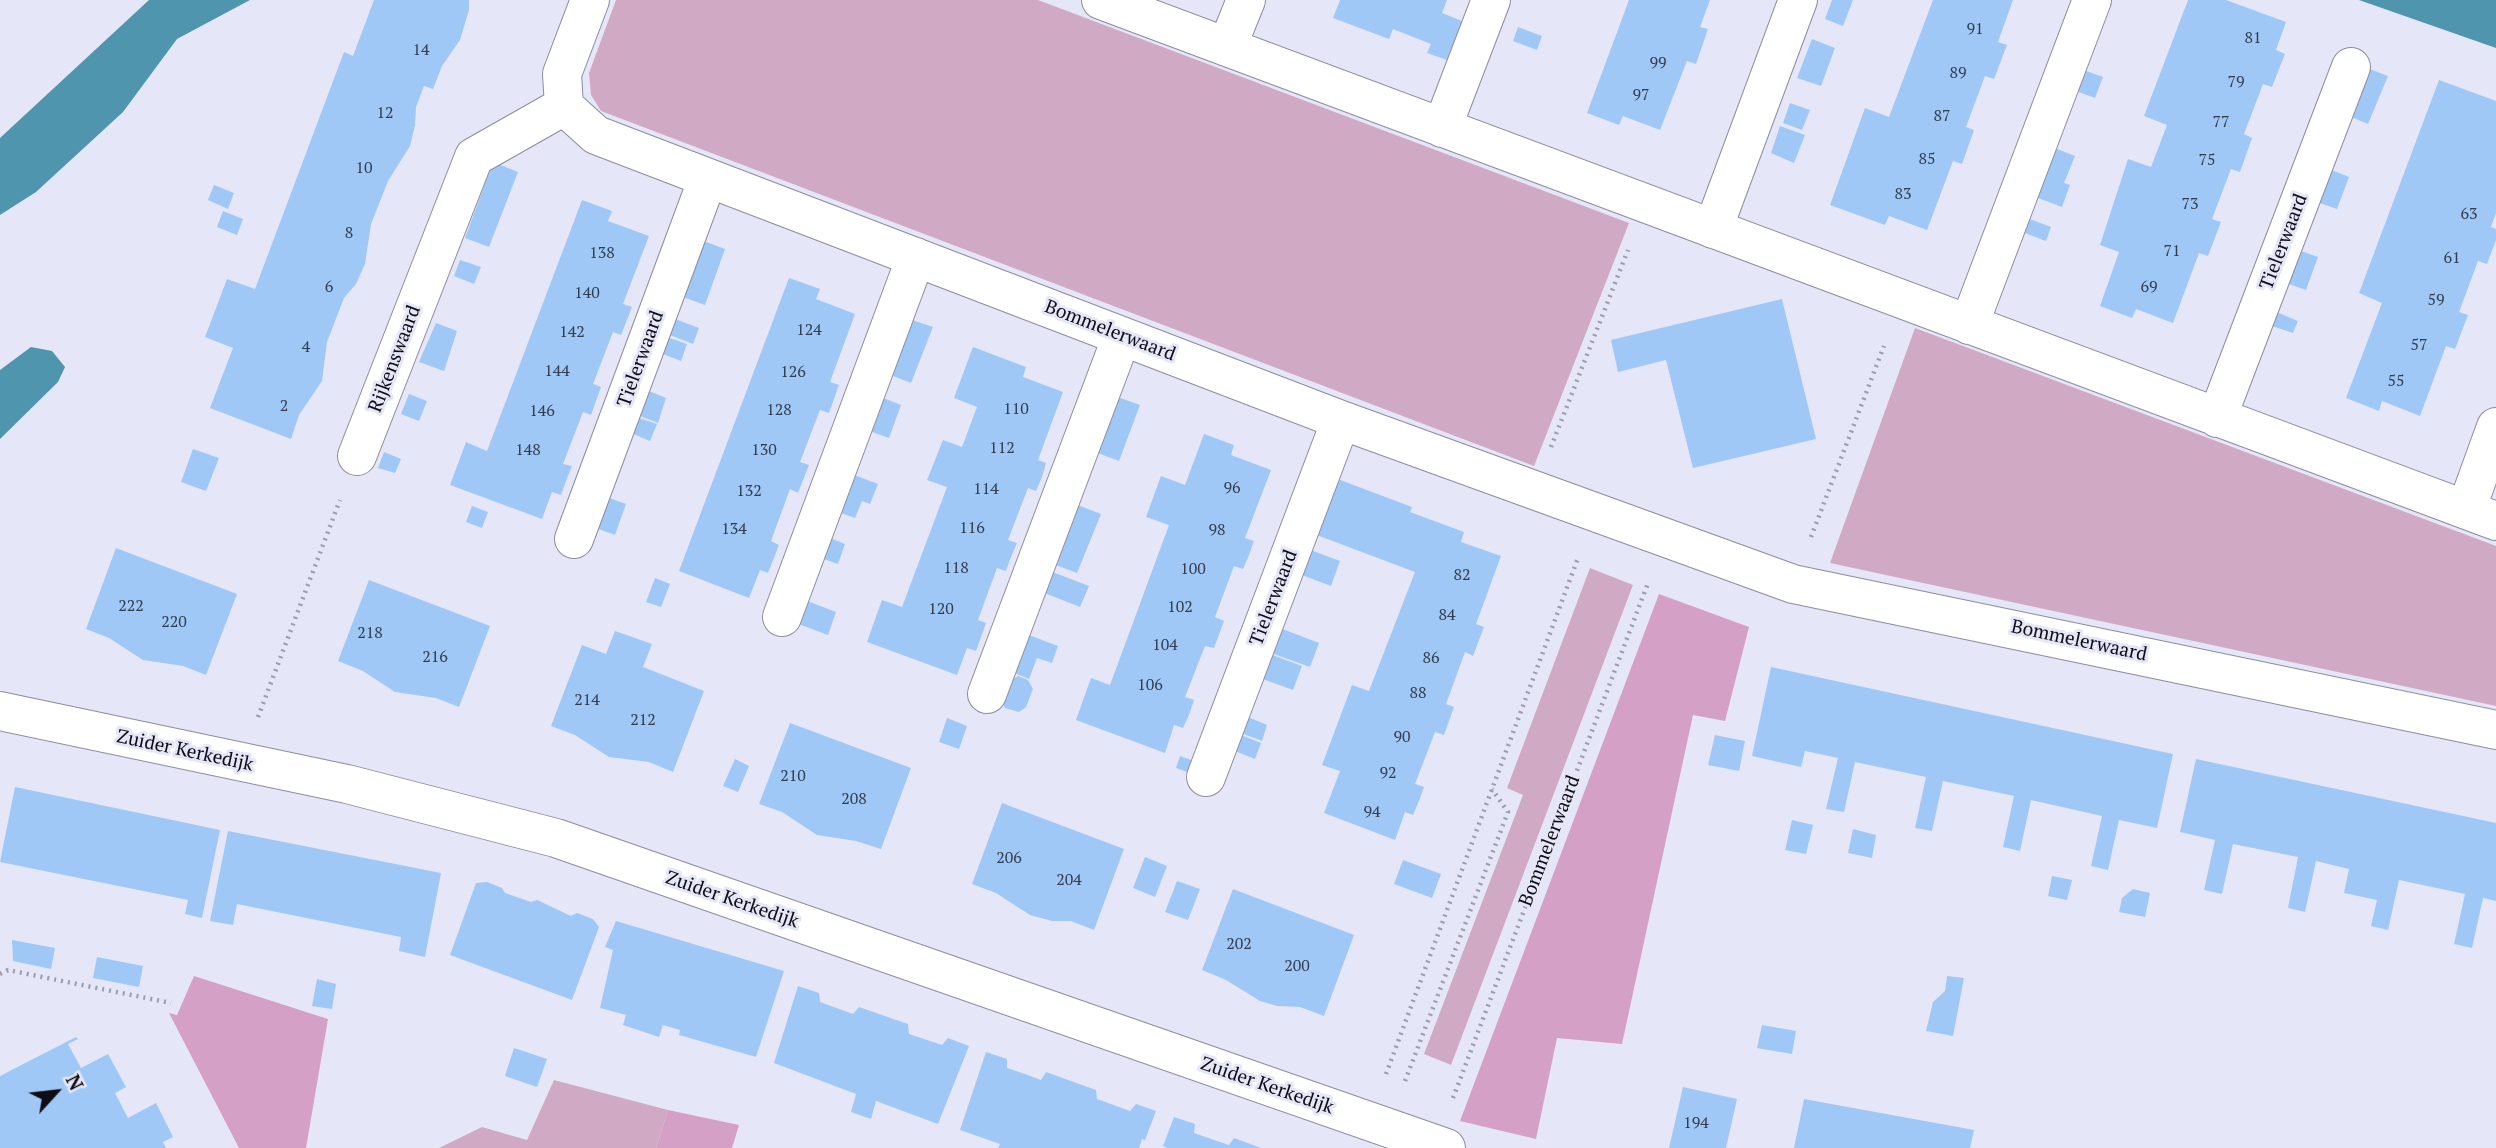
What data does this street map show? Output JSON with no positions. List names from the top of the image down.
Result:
{
  "streets": {
    "street": [
      "Tielerwaard",
      "Bommelerwaard",
      "Rijkenswaard",
      "Zuider Kerkedijk"
    ]
  },
  "crossings": [
    ["Tielerwaard", "Bommelerwaard"],
    ["Bommelerwaard", "Rijkenswaard"],
    ["Bommelerwaard", "Zuider Kerkedijk"]
  ],
  "house_numbers": [
    "91",
    "81",
    "14",
    "99",
    "89",
    "79",
    "97",
    "12",
    "87",
    "77",
    "85",
    "75",
    "10",
    "83",
    "73",
    "63",
    "8",
    "71",
    "138",
    "61",
    "6",
    "69",
    "140",
    "59",
    "124",
    "142",
    "57",
    "4",
    "144",
    "126",
    "55",
    "2",
    "110",
    "128",
    "146",
    "112",
    "148",
    "130",
    "96",
    "114",
    "132",
    "116",
    "134",
    "98",
    "118",
    "100",
    "82",
    "222",
    "102",
    "120",
    "84",
    "220",
    "218",
    "104",
    "216",
    "86",
    "106",
    "88",
    "214",
    "212",
    "90",
    "92",
    "210",
    "208",
    "94",
    "206",
    "204",
    "202",
    "200",
    "194"
  ],
  "north": "top right"
}
